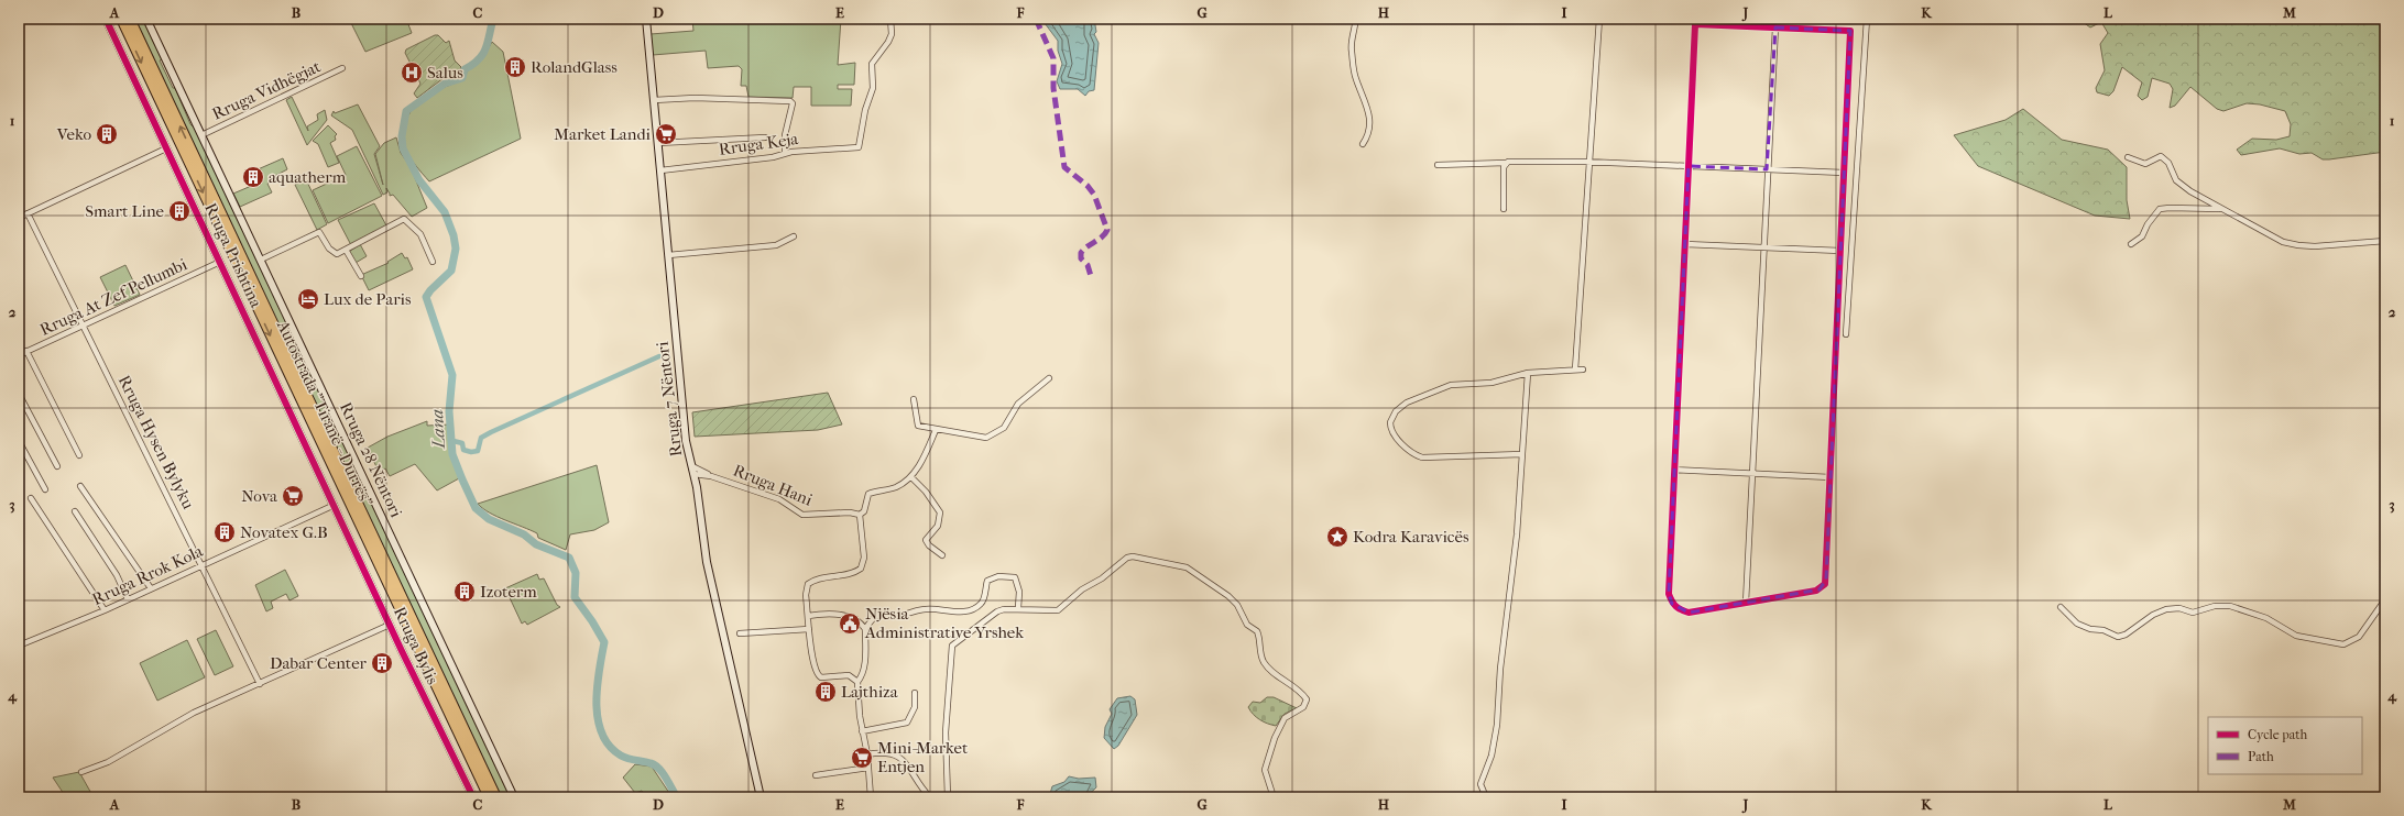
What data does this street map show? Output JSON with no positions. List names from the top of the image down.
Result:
{
  "streets": {
    "highway": ["Autostrada \"Tiranë - Durrës\""],
    "main road": [
      "Rruga Prishtina",
      "Rruga 7 Nëntori",
      "Rruga 28 Nëntori",
      "Rruga Bylis"
    ],
    "street": [
      "Rruga Vidhëgjat",
      "Rruga Keja",
      "Rruga At Zef Pellumbi",
      "Rruga Hysen Bylyku",
      "Rruga Hani",
      "Rruga Rrok Kola"
    ]
  },
  "crossings": [
    ["Rruga Vidhëgjat", "Rruga 28 Nëntori"],
    ["Rruga Keja", "Rruga 7 Nëntori"],
    ["Rruga Prishtina", "Rruga At Zef Pellumbi"],
    ["Rruga Prishtina", "Rruga Rrok Kola"],
    ["Rruga Prishtina", "Rruga Bylis"],
    ["Rruga At Zef Pellumbi", "Rruga Hysen Bylyku"],
    ["Rruga 7 Nëntori", "Rruga Hani"],
    ["Rruga Hysen Bylyku", "Rruga Rrok Kola"],
    ["Rruga Rrok Kola", "Rruga Bylis"]
  ],
  "water": ["Lana"],
  "places": {
    "building": [
      "RolandGlass",
      "Veko",
      "aquatherm",
      "Smart Line",
      "Novatex G.B",
      "Izoterm",
      "Dabar Center",
      "Lajthiza"
    ],
    "hospital": ["Salus"],
    "supermarket": ["Market Landi", "Nova", "Mini-Market Entjen"],
    "hotel": ["Lux de Paris"],
    "place": ["Kodra Karavicës"],
    "public building": ["Njësia Administrative Yrshek"]
  },
  "legend": ["Cycle path", "Path"],
  "grid": {
    "columns": [
      "A",
      "B",
      "C",
      "D",
      "E",
      "F",
      "G",
      "H",
      "I",
      "J",
      "K",
      "L",
      "M"
    ],
    "rows": [
      "1",
      "2",
      "3",
      "4"
    ]
  }
}
